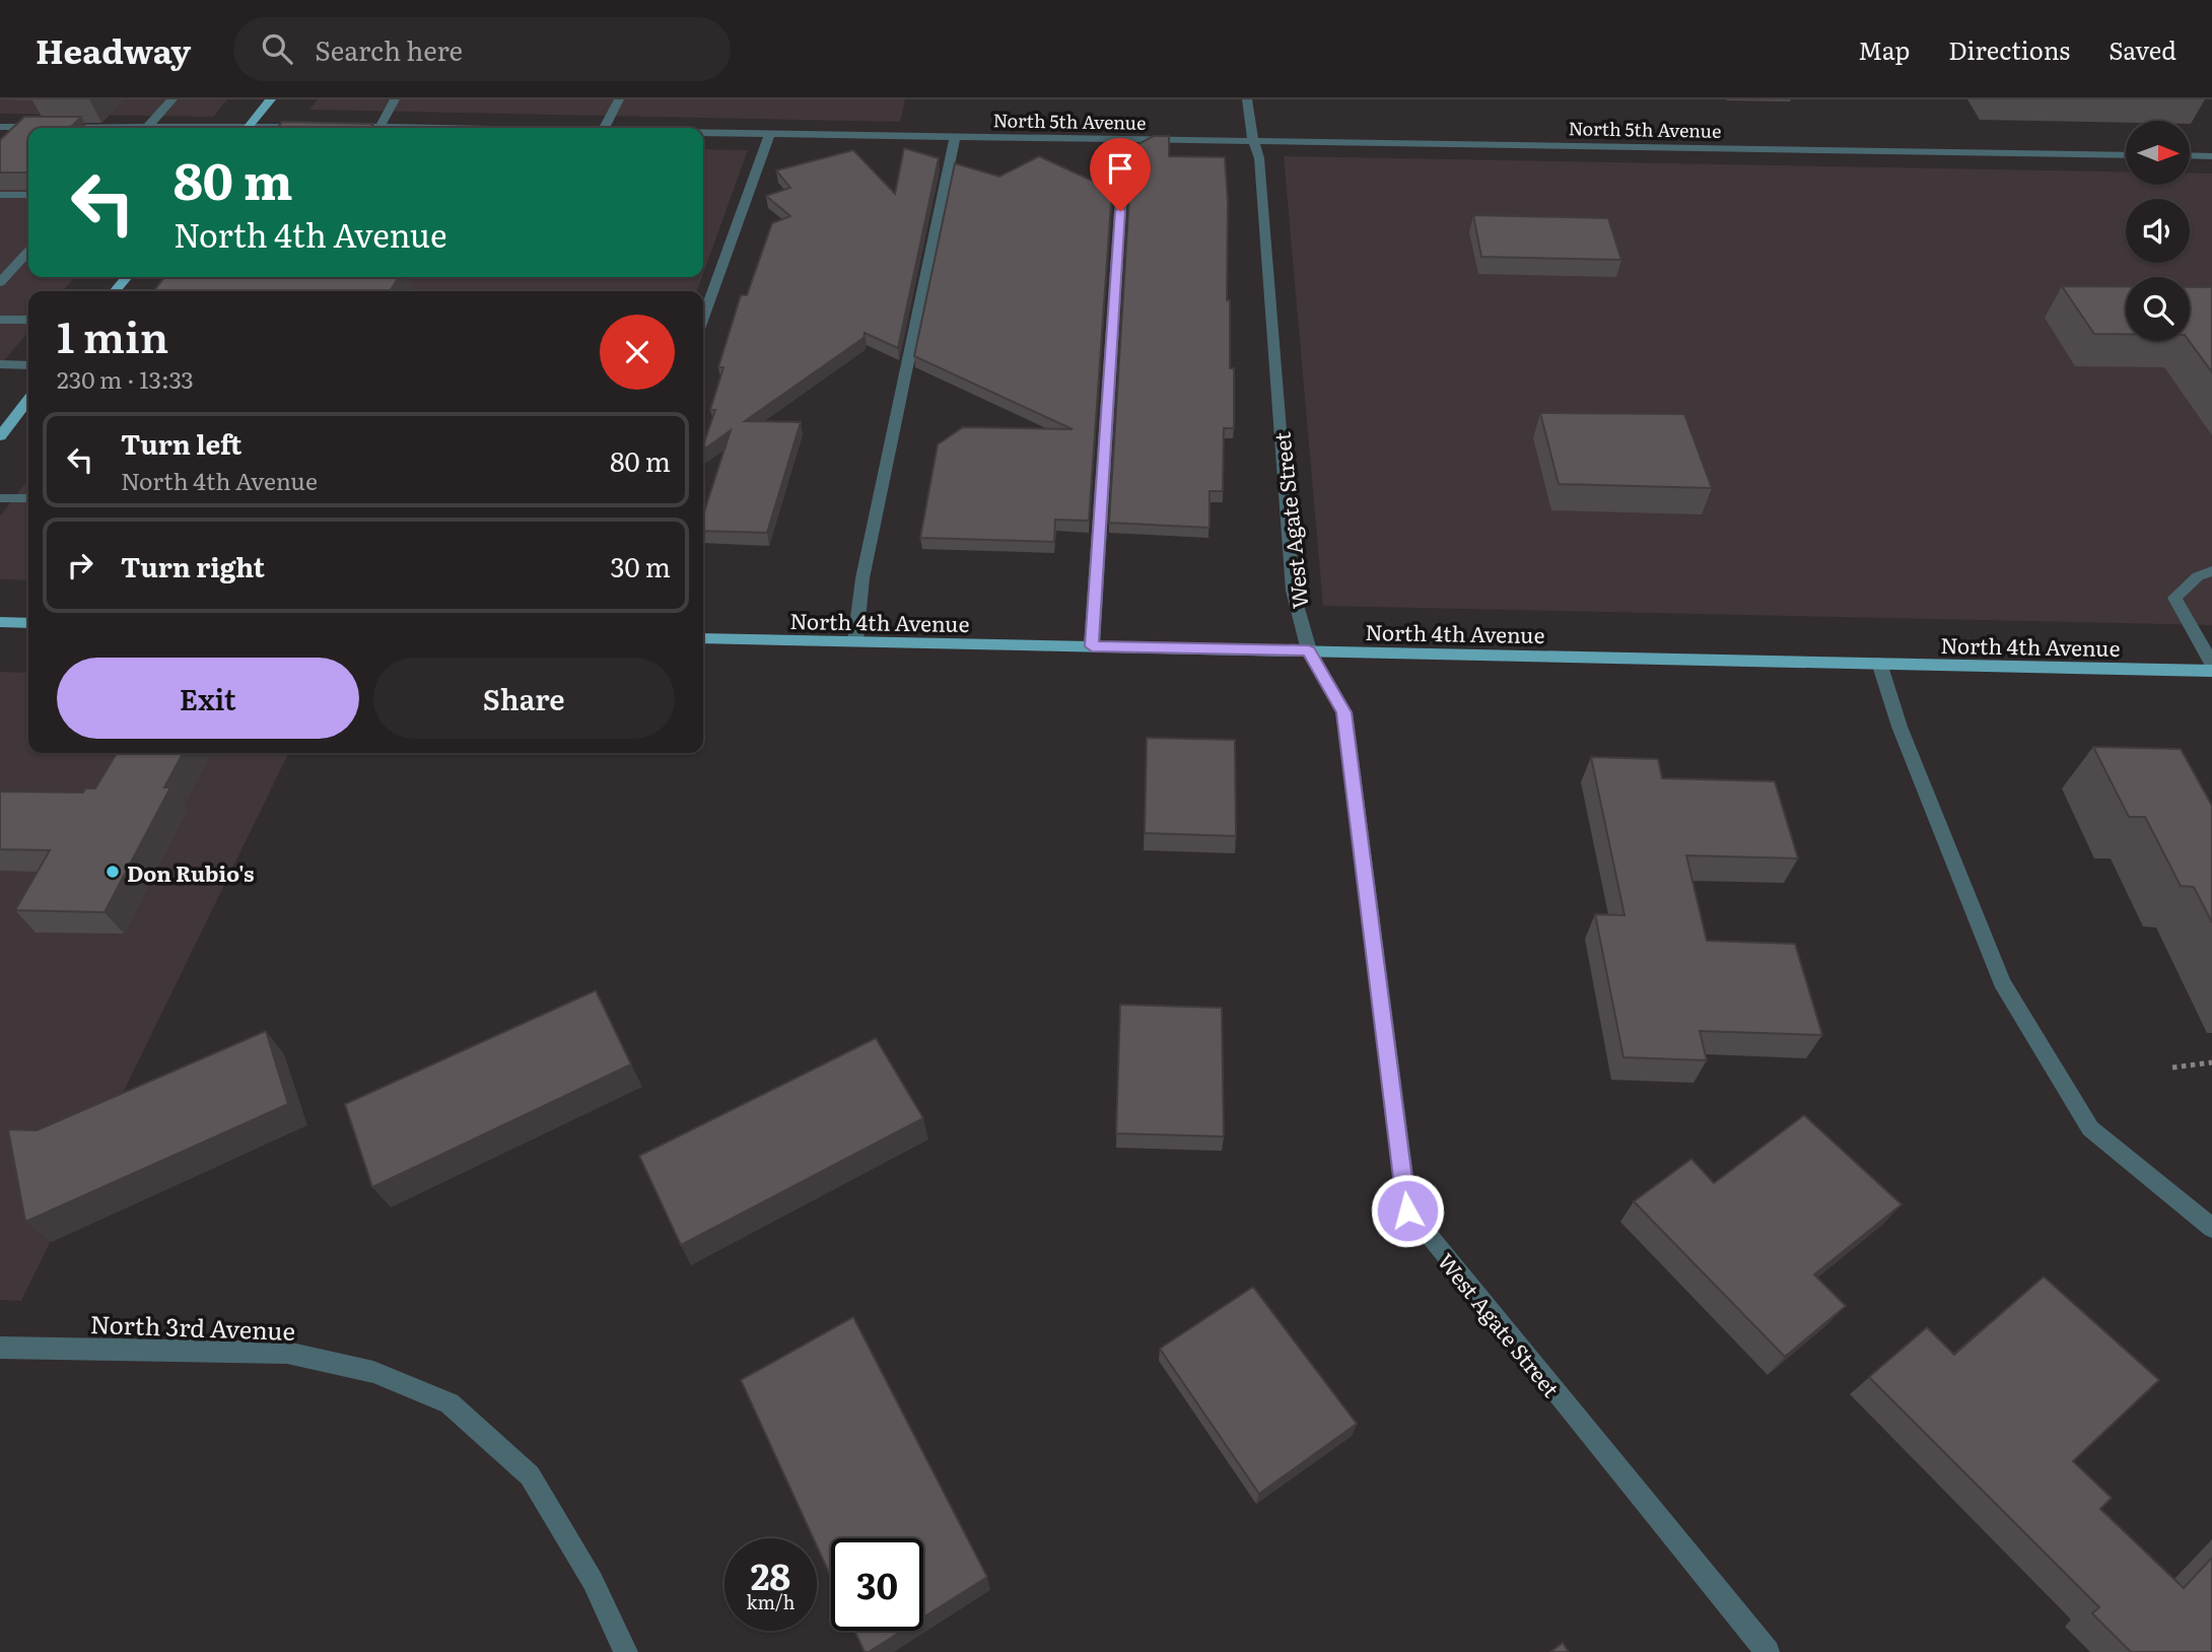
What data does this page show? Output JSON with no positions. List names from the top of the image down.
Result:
{
  "streets": {
    "main road": ["North 4th Avenue"],
    "street": ["North 5th Avenue", "West Agate Street", "North 3rd Avenue"]
  },
  "crossings": [
    ["North 5th Avenue", "West Agate Street"],
    ["West Agate Street", "North 4th Avenue"]
  ],
  "places": ["Don Rubio's"],
  "north": "right",
  "page": {
    "header": "Headway",
    "search": "Search here",
    "nav": ["Map", "Directions", "Saved"],
    "turn": ["80 m", "North 4th Avenue"],
    "heading": ["1 min", "230 m · 13:33"],
    "list": [
      {
        "name": "Turn left",
        "note": "North 4th Avenue",
        "value": "80 m"
      },
      {
        "name": "Turn right",
        "value": "30 m"
      }
    ],
    "buttons": ["Exit", "Share"],
    "speed": "28 km/h",
    "limit": "30"
  }
}
